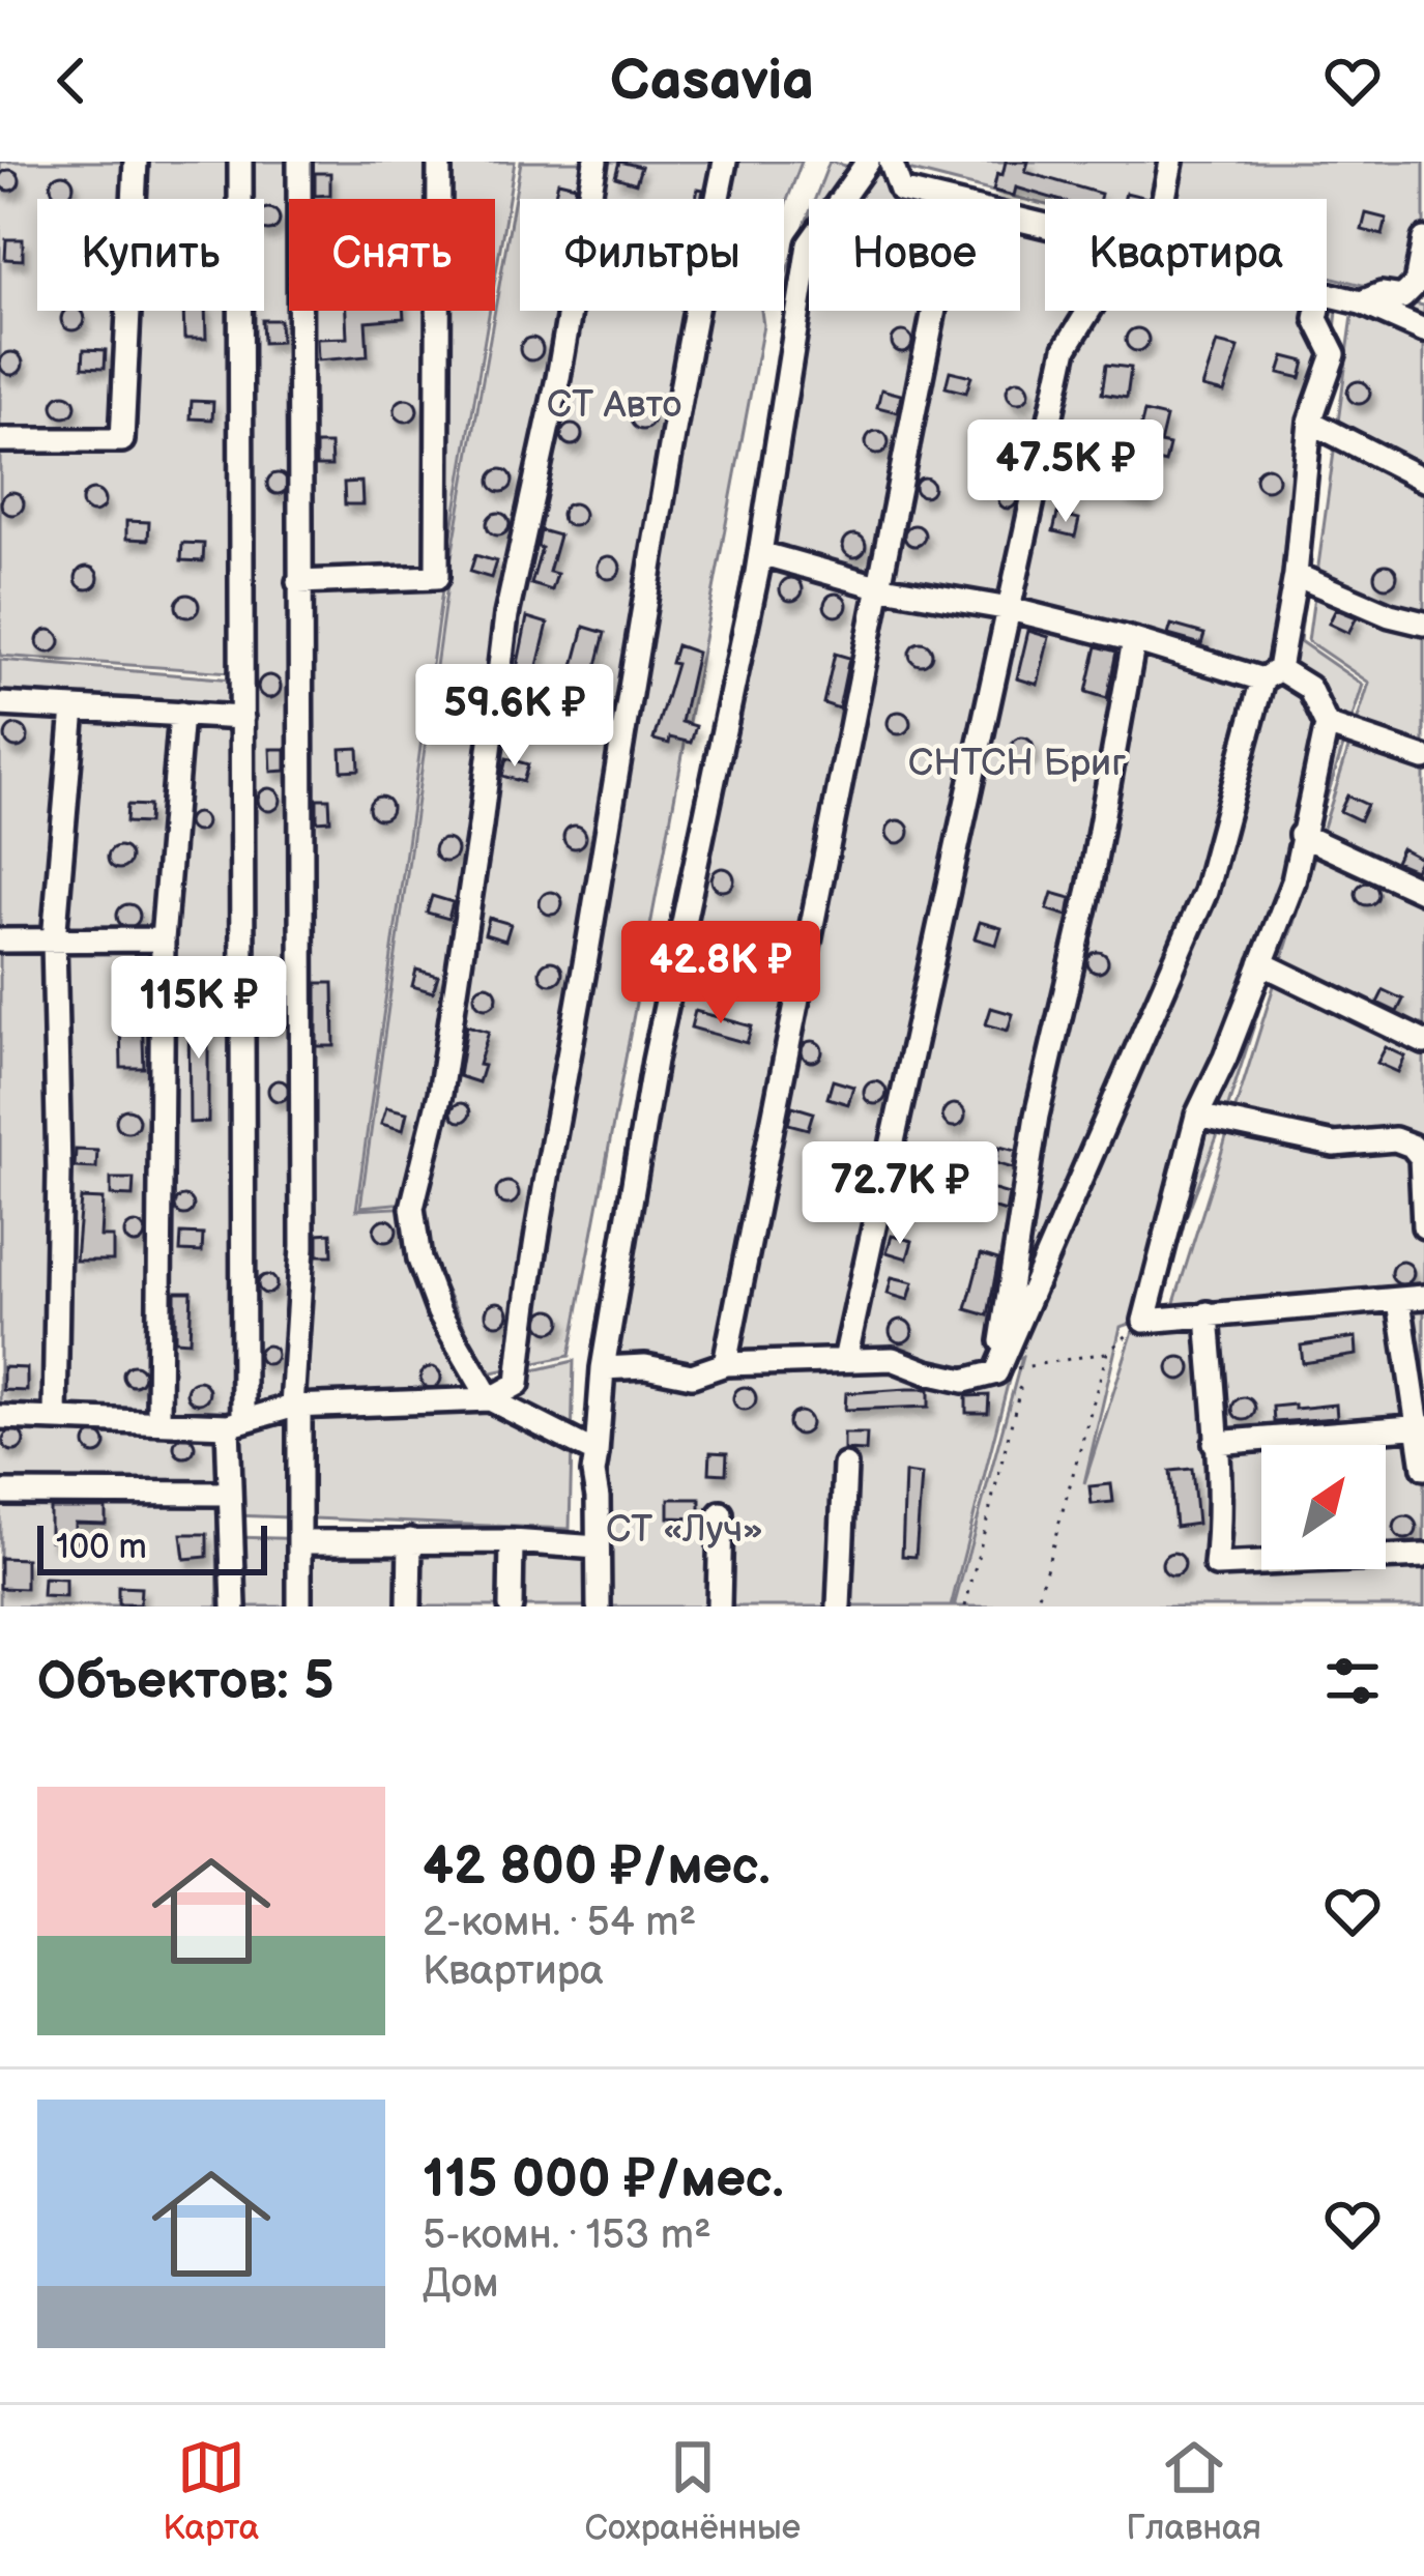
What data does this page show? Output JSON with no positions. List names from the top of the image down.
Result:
{
  "parks": ["СТ Авто", "СНТСН Бриг", "СТ «Луч»"],
  "scale_bar": "100 m",
  "north": "top right",
  "page": {
    "header": "Casavia",
    "chip": [
      "Купить",
      "Снять",
      "Фильтры",
      "Новое",
      "Квартира"
    ],
    "price": [
      "47.5K ₽",
      "59.6K ₽",
      "42.8K ₽",
      "115K ₽",
      "72.7K ₽"
    ],
    "scale": "100 m",
    "heading": "Объектов: 5",
    "list": [
      {
        "name": "42 800 ₽/мес.",
        "note": "2-комн. · 54 m² · Квартира"
      },
      {
        "name": "115 000 ₽/мес.",
        "note": "5-комн. · 153 m² · Дом"
      }
    ],
    "tabs": ["Карта", "Сохранённые", "Главная"]
  }
}
